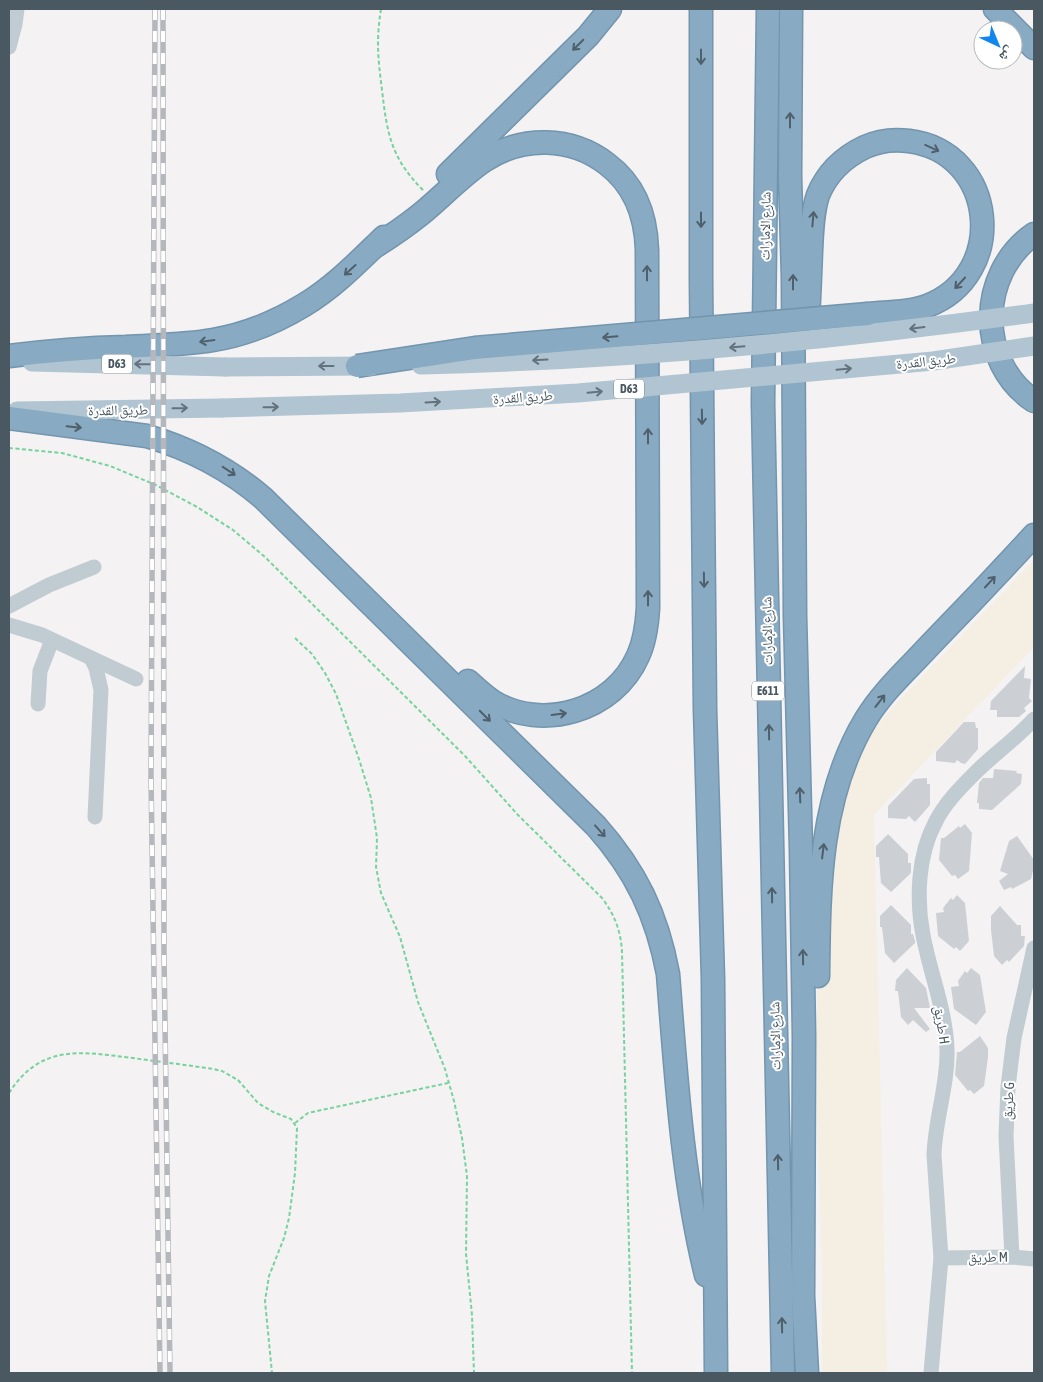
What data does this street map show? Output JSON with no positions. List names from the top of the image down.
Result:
{
  "streets": {
    "highway": ["شارع الإمارات", "E611"],
    "main road": ["طريق القدرة", "D63"],
    "street": ["طريق H", "طريق G", "طريق M"]
  },
  "crossings": [
    ["طريق H", "طريق M"],
    ["طريق G", "طريق M"]
  ],
  "north": "bottom right"
}
